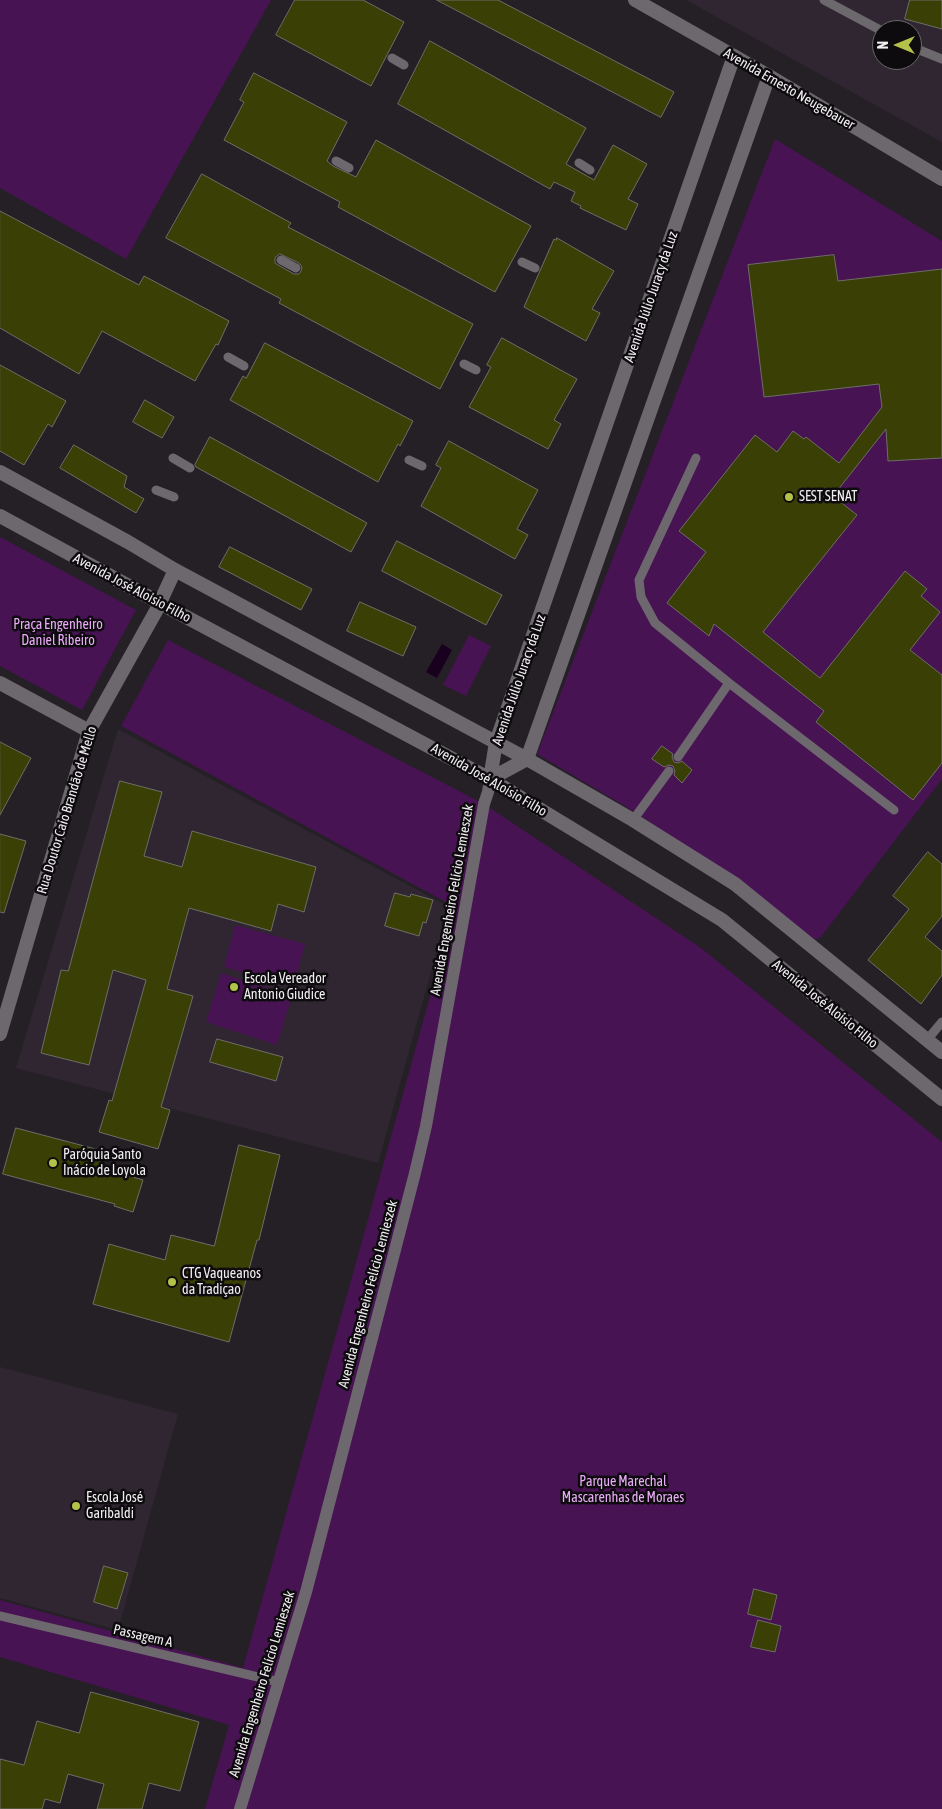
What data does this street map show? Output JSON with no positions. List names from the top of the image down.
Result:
{
  "streets": {
    "street": [
      "Avenida Ernesto Neugebauer",
      "Avenida Júlio Juracy da Luz",
      "Avenida José Aloísio Filho",
      "Rua Doutor Caio Brandão de Mello",
      "Avenida Engenheiro Felício Lemieszek"
    ],
    "lane": ["Passagem A"]
  },
  "crossings": [
    ["Avenida Ernesto Neugebauer", "Avenida Júlio Juracy da Luz"],
    ["Avenida Júlio Juracy da Luz", "Avenida José Aloísio Filho"],
    ["Avenida Júlio Juracy da Luz", "Avenida Engenheiro Felício Lemieszek"],
    ["Avenida José Aloísio Filho", "Rua Doutor Caio Brandão de Mello"],
    ["Avenida José Aloísio Filho", "Avenida Engenheiro Felício Lemieszek"],
    ["Avenida Engenheiro Felício Lemieszek", "Passagem A"]
  ],
  "parks": ["Praça Engenheiro Daniel Ribeiro", "Parque Marechal Mascarenhas de Moraes"],
  "places": [
    "SEST SENAT",
    "Escola Vereador Antonio Giudice",
    "Paróquia Santo Inácio de Loyola",
    "CTG Vaqueanos da Tradiçao",
    "Escola José Garibaldi"
  ],
  "north": "left"
}
